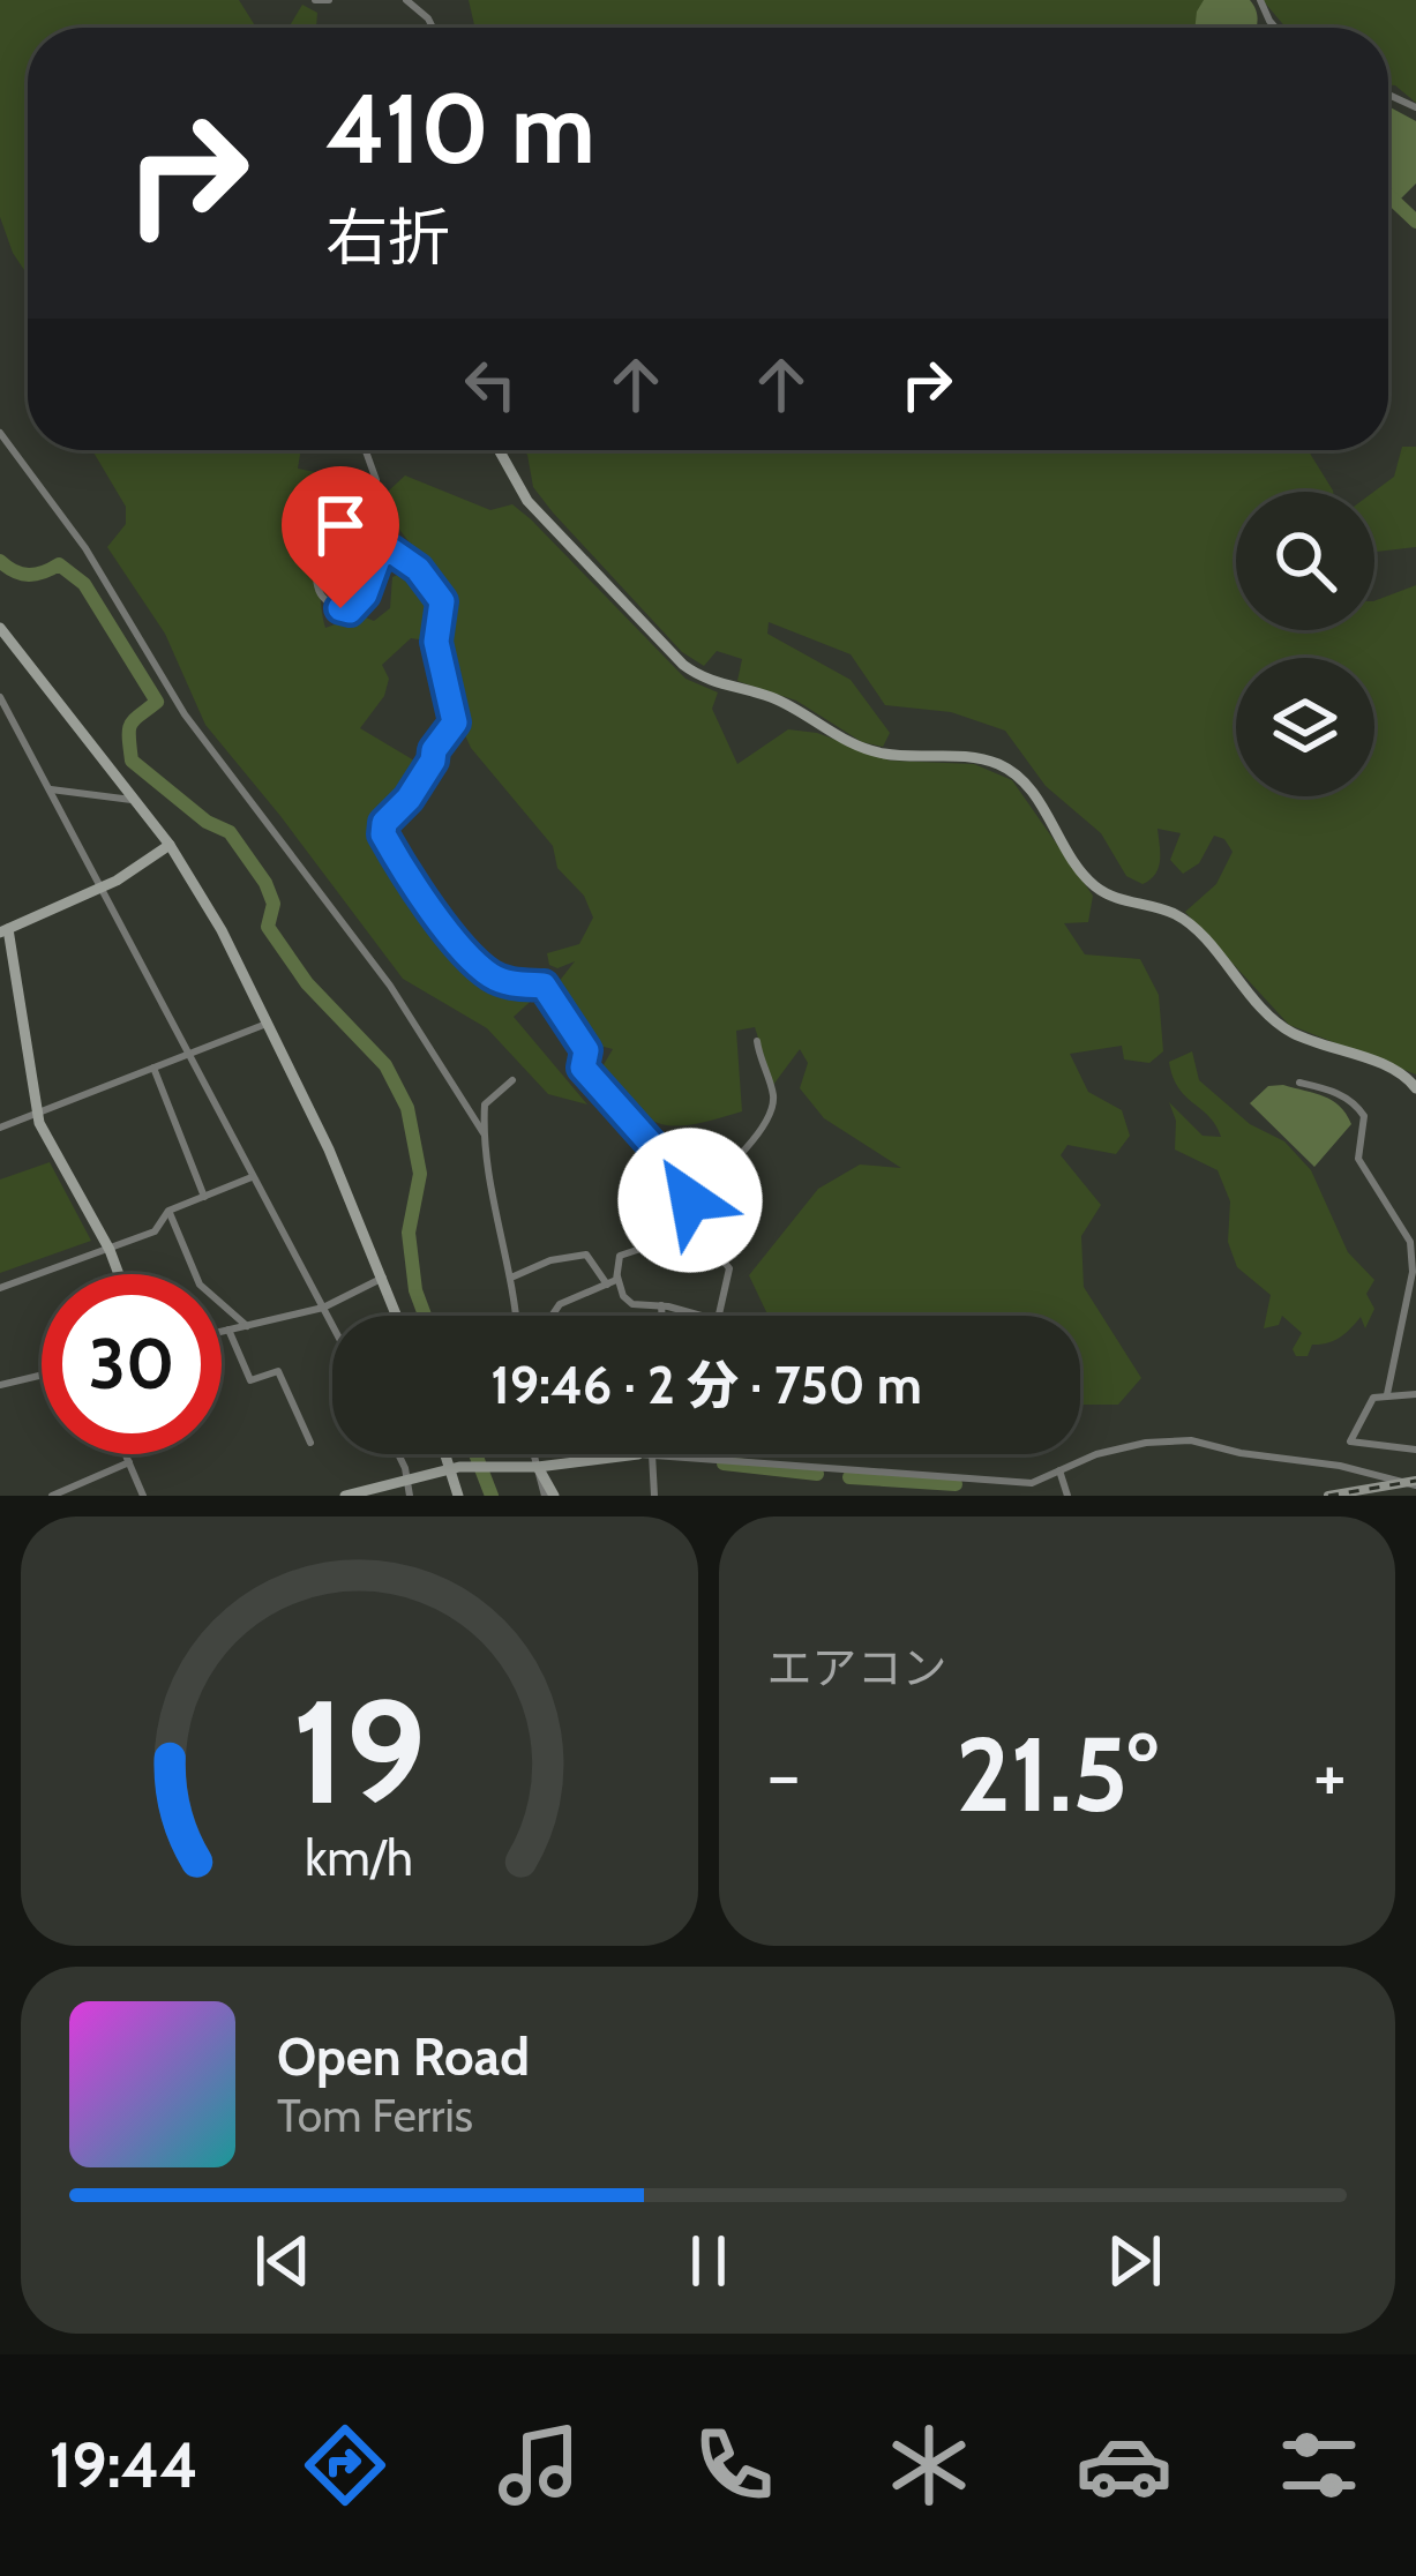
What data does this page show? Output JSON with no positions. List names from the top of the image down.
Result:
{
  "page": {
    "turn": ["410 m", "右折"],
    "limit": "30",
    "trip": "19:46 · 2 分 · 750 m",
    "tile": "エアコン",
    "heat": ["−", "21.5°", "+"],
    "song": ["Open Road", "Tom Ferris"],
    "tabs": "19:44",
    "gauge": ["19", "km/h"]
  }
}
